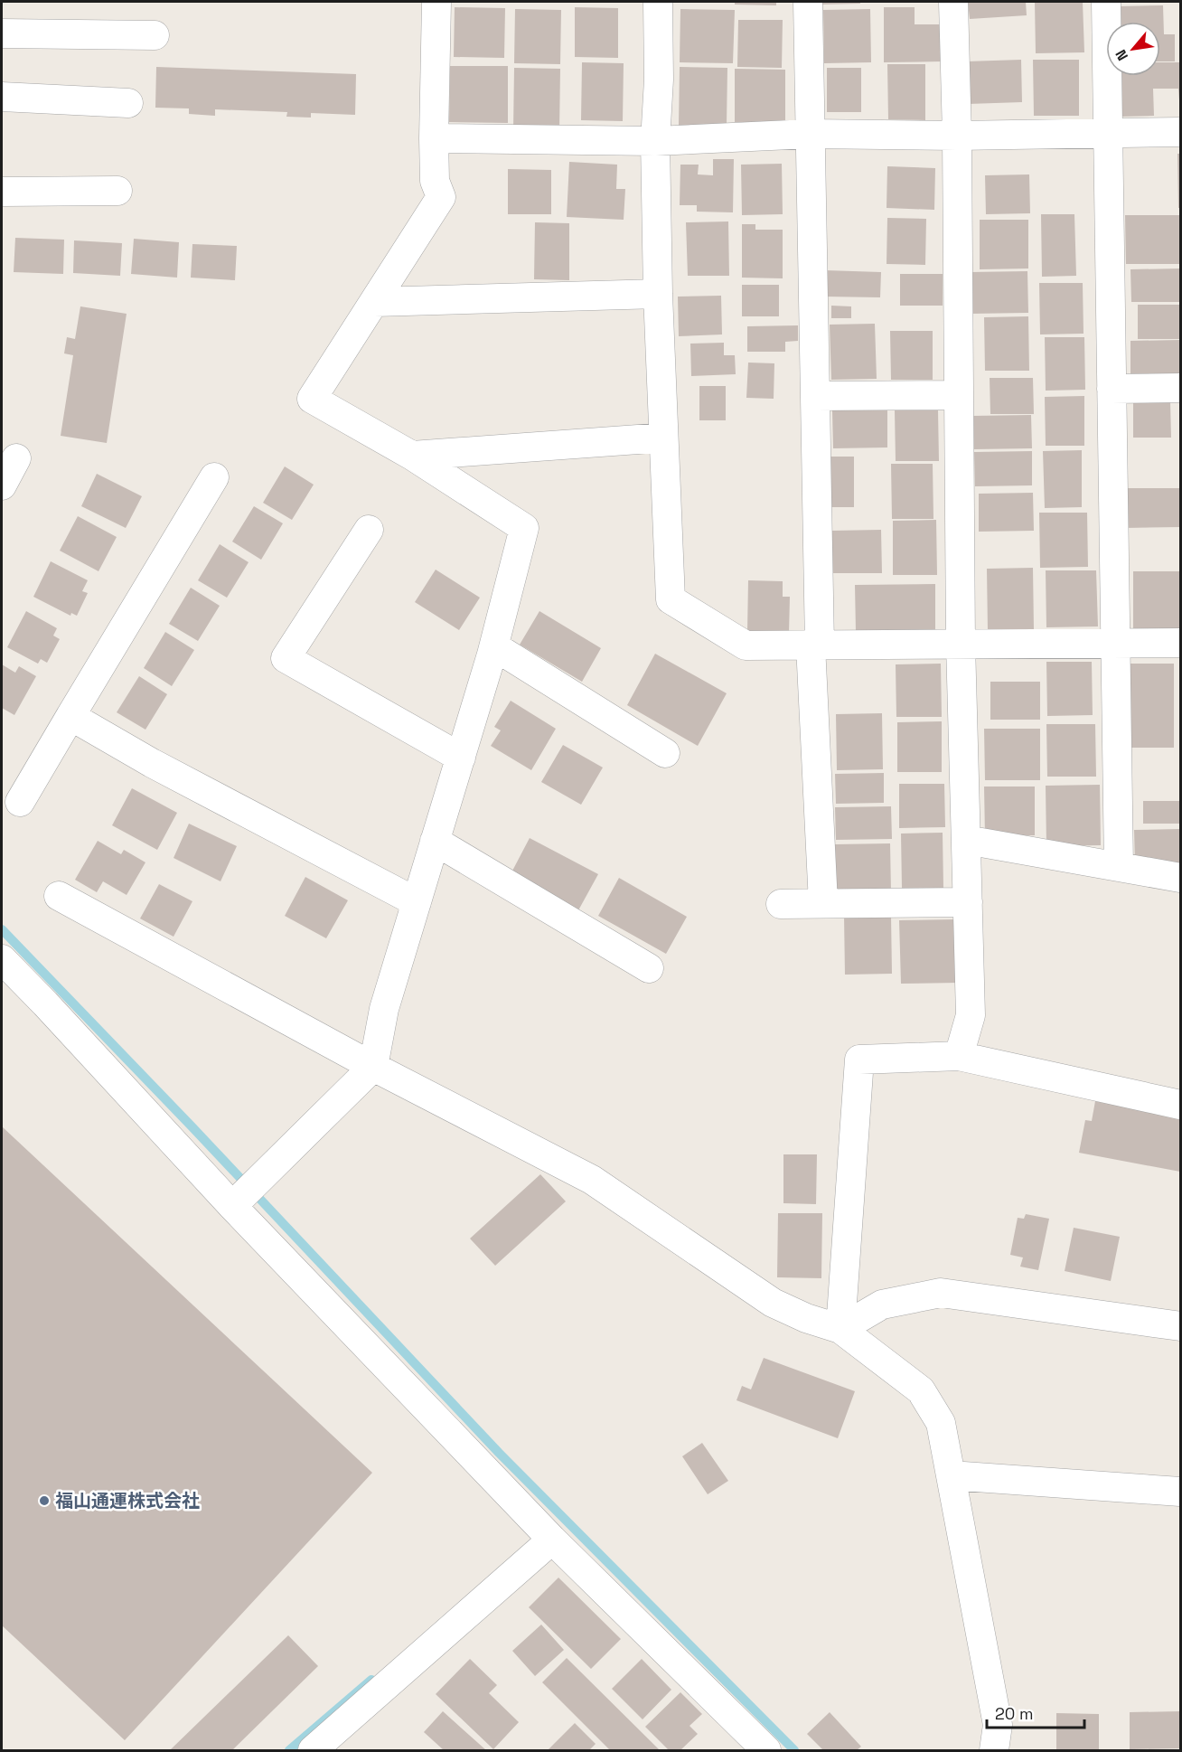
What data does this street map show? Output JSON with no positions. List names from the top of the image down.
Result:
{
  "places": ["福山通運株式会社"],
  "scale_bar": "20 m",
  "north": "bottom left"
}
